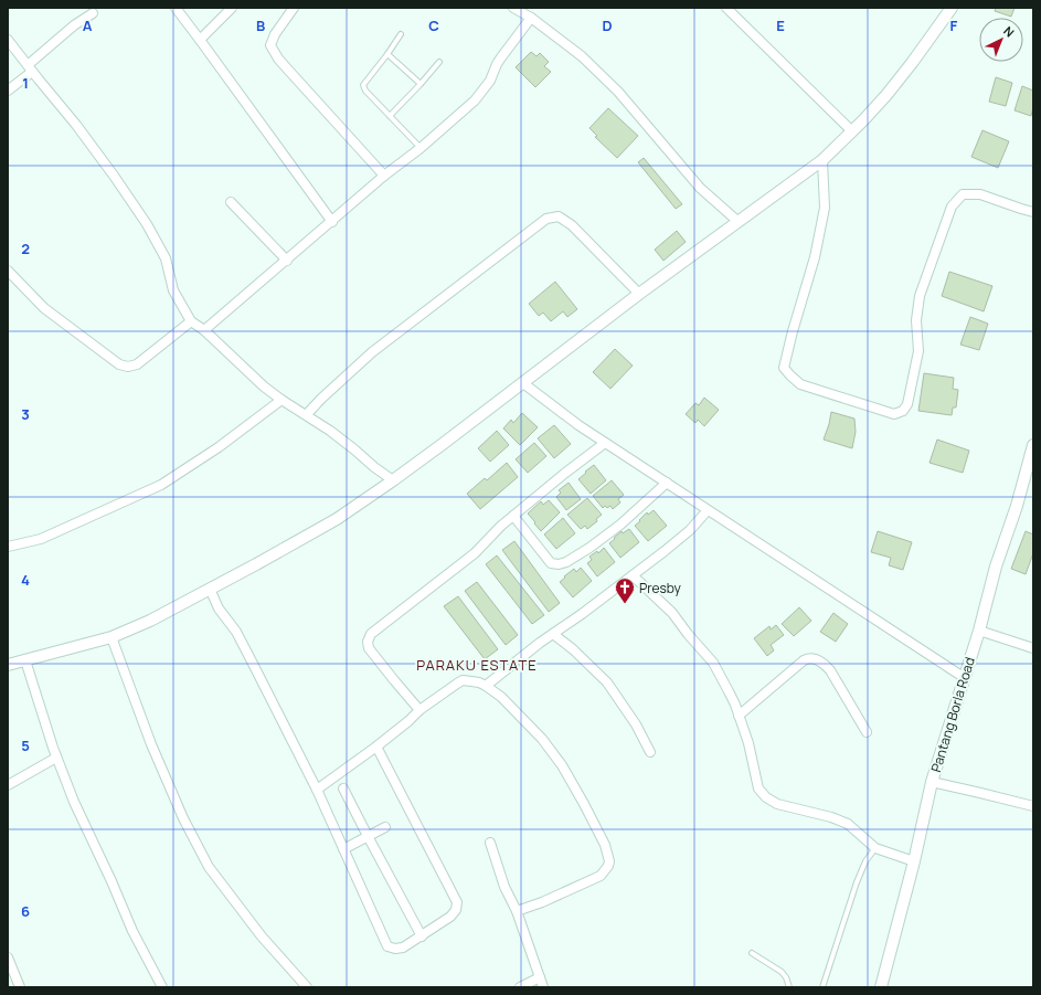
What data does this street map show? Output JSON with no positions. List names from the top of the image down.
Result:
{
  "streets": {
    "street": ["Pantang Borla Road"]
  },
  "districts": ["PARAKU ESTATE"],
  "places": {
    "church": ["Presby"]
  },
  "north": "top right",
  "grid": {
    "columns": [
      "A",
      "B",
      "C",
      "D",
      "E",
      "F"
    ],
    "rows": [
      "1",
      "2",
      "3",
      "4",
      "5",
      "6"
    ]
  }
}
